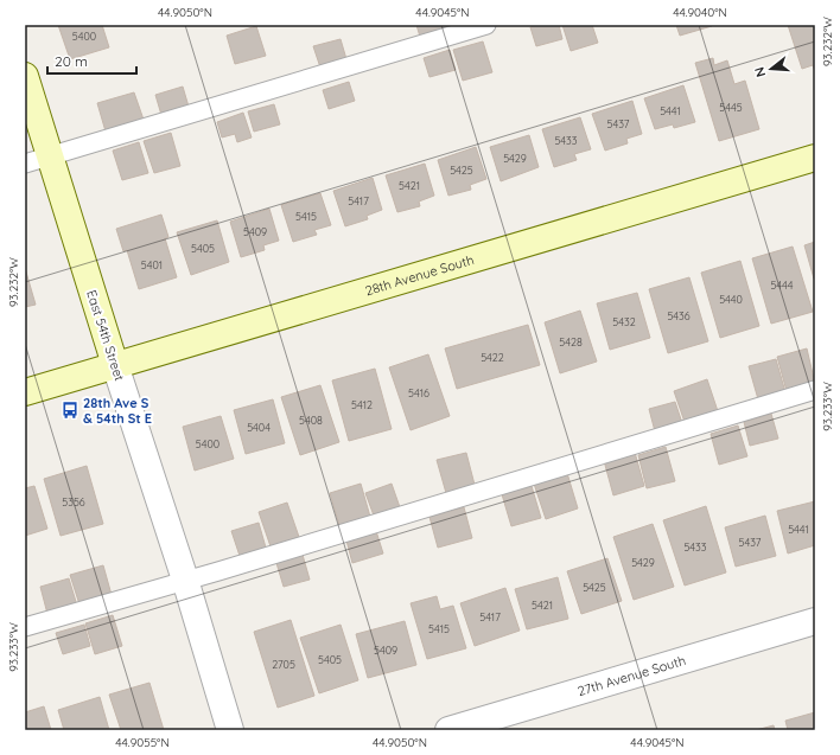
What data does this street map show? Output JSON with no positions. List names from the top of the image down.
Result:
{
  "streets": {
    "street": ["28th Avenue South", "East 54th Street", "27th Avenue South"]
  },
  "crossings": [
    ["28th Avenue South", "East 54th Street"]
  ],
  "places": {
    "bus stop": ["28th Ave S & 54th St E"]
  },
  "house_numbers": [
    "5400",
    "5445",
    "5441",
    "5437",
    "5433",
    "5429",
    "5425",
    "5421",
    "5417",
    "5415",
    "5409",
    "5405",
    "5401",
    "5444",
    "5440",
    "5436",
    "5432",
    "5428",
    "5422",
    "5416",
    "5412",
    "5408",
    "5404",
    "5400",
    "5356",
    "5441",
    "5437",
    "5433",
    "5429",
    "5425",
    "5421",
    "5417",
    "5415",
    "5409",
    "5405",
    "2705"
  ],
  "scale_bar": "20 m",
  "north": "left",
  "coordinates": [
    "44.9050°N",
    "44.9045°N",
    "44.9040°N",
    "93.232°W",
    "93.233°W",
    "44.9055°N"
  ]
}
